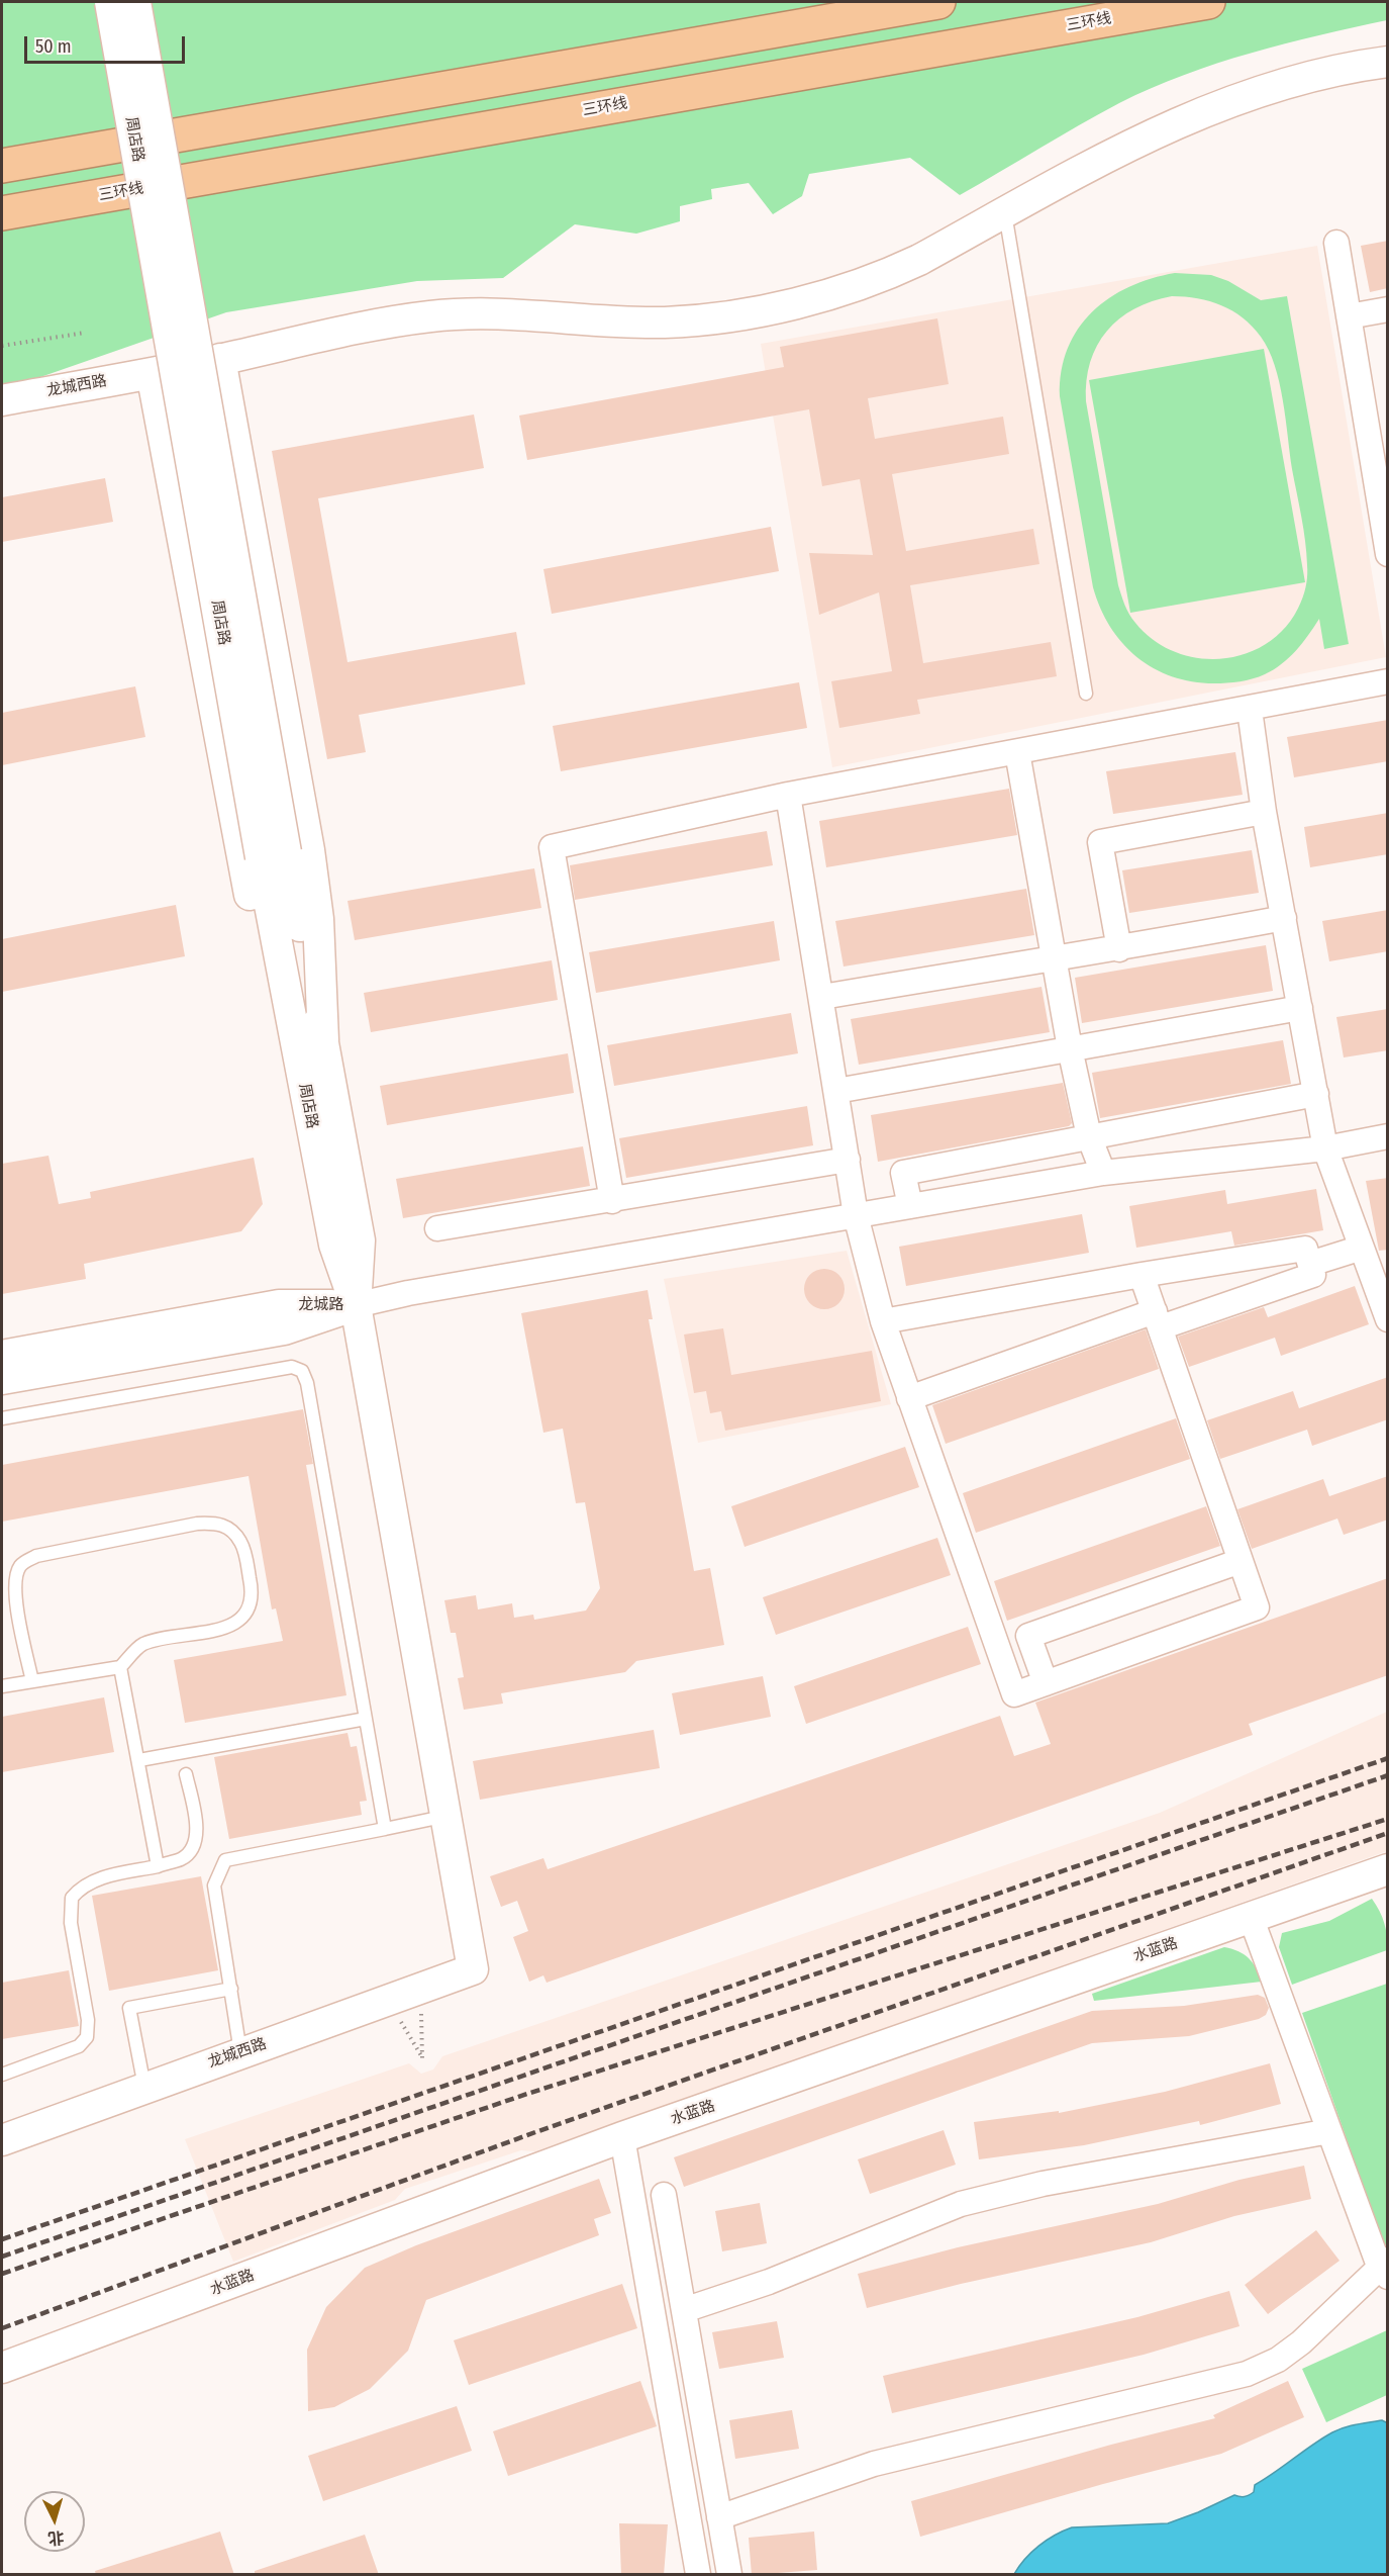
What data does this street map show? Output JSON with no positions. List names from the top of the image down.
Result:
{
  "streets": {
    "highway": ["三环线"],
    "street": [
      "周店路",
      "龙城西路",
      "龙城路",
      "水蓝路"
    ]
  },
  "crossings": [
    ["周店路", "龙城西路"],
    ["周店路", "龙城路"]
  ],
  "scale_bar": "50 m",
  "north": "bottom"
}
